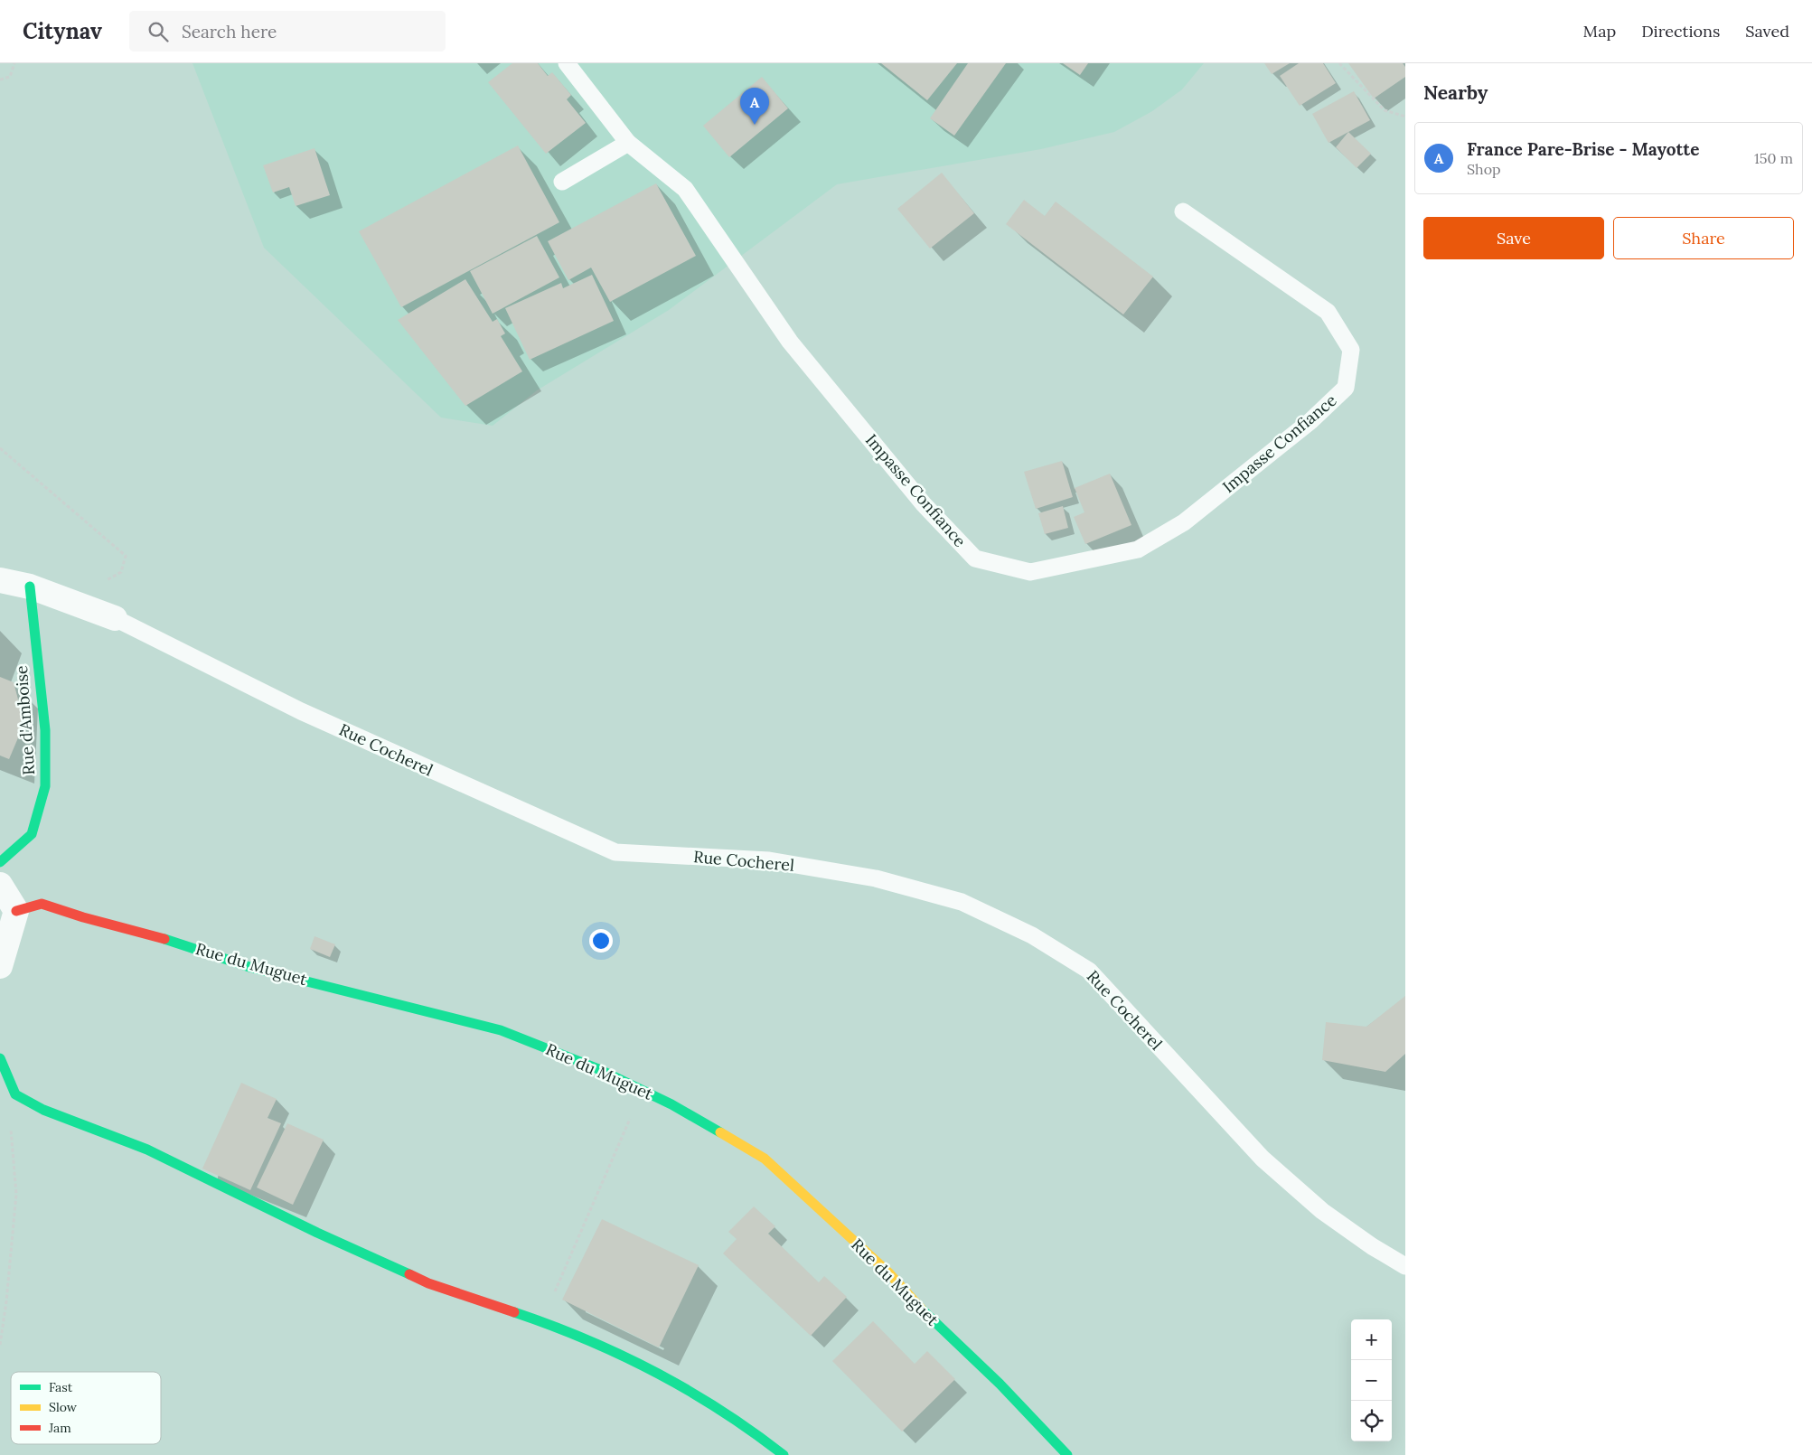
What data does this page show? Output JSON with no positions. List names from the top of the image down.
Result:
{
  "streets": {
    "street": ["Rue d'Amboise", "Rue Cocherel", "Rue du Muguet"],
    "lane": ["Impasse Confiance"]
  },
  "crossings": [
    ["Rue d'Amboise", "Rue Cocherel"]
  ],
  "legend": ["Fast", "Slow", "Jam"],
  "page": {
    "header": "Citynav",
    "search": "Search here",
    "nav": ["Map", "Directions", "Saved"],
    "heading": "Nearby",
    "pins": "A",
    "list": [
      {
        "mark": "A",
        "name": "France Pare-Brise - Mayotte",
        "note": "Shop",
        "value": "150 m"
      }
    ],
    "buttons": ["Save", "Share"],
    "map_buttons": ["+", "−"]
  }
}
